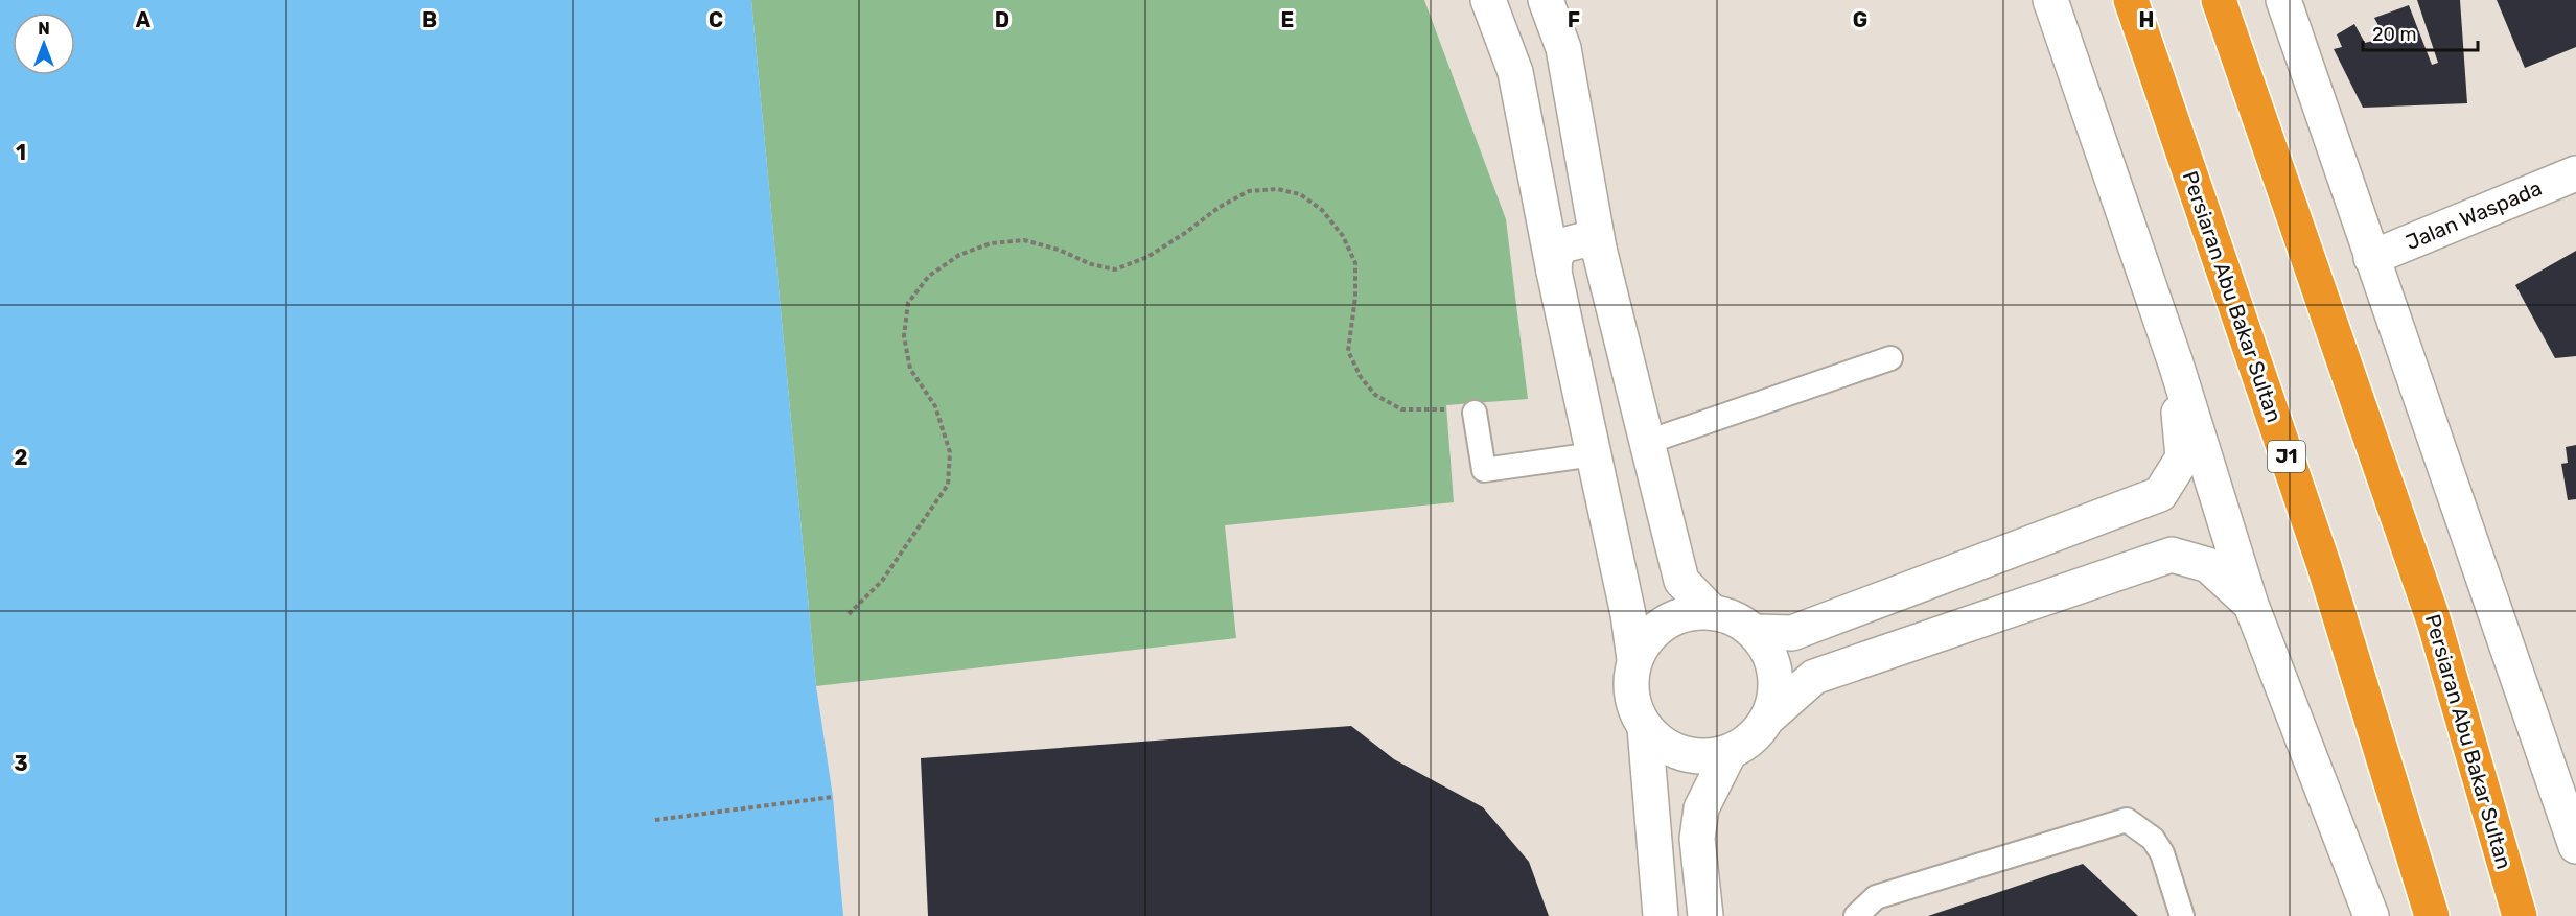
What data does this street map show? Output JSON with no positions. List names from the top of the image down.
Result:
{
  "streets": {
    "highway": ["Persiaran Abu Bakar Sultan", "J1"],
    "street": ["Jalan Waspada"]
  },
  "scale_bar": "20 m",
  "north": "top",
  "grid": {
    "columns": [
      "A",
      "B",
      "C",
      "D",
      "E",
      "F",
      "G",
      "H"
    ],
    "rows": ["1", "2", "3"]
  }
}
